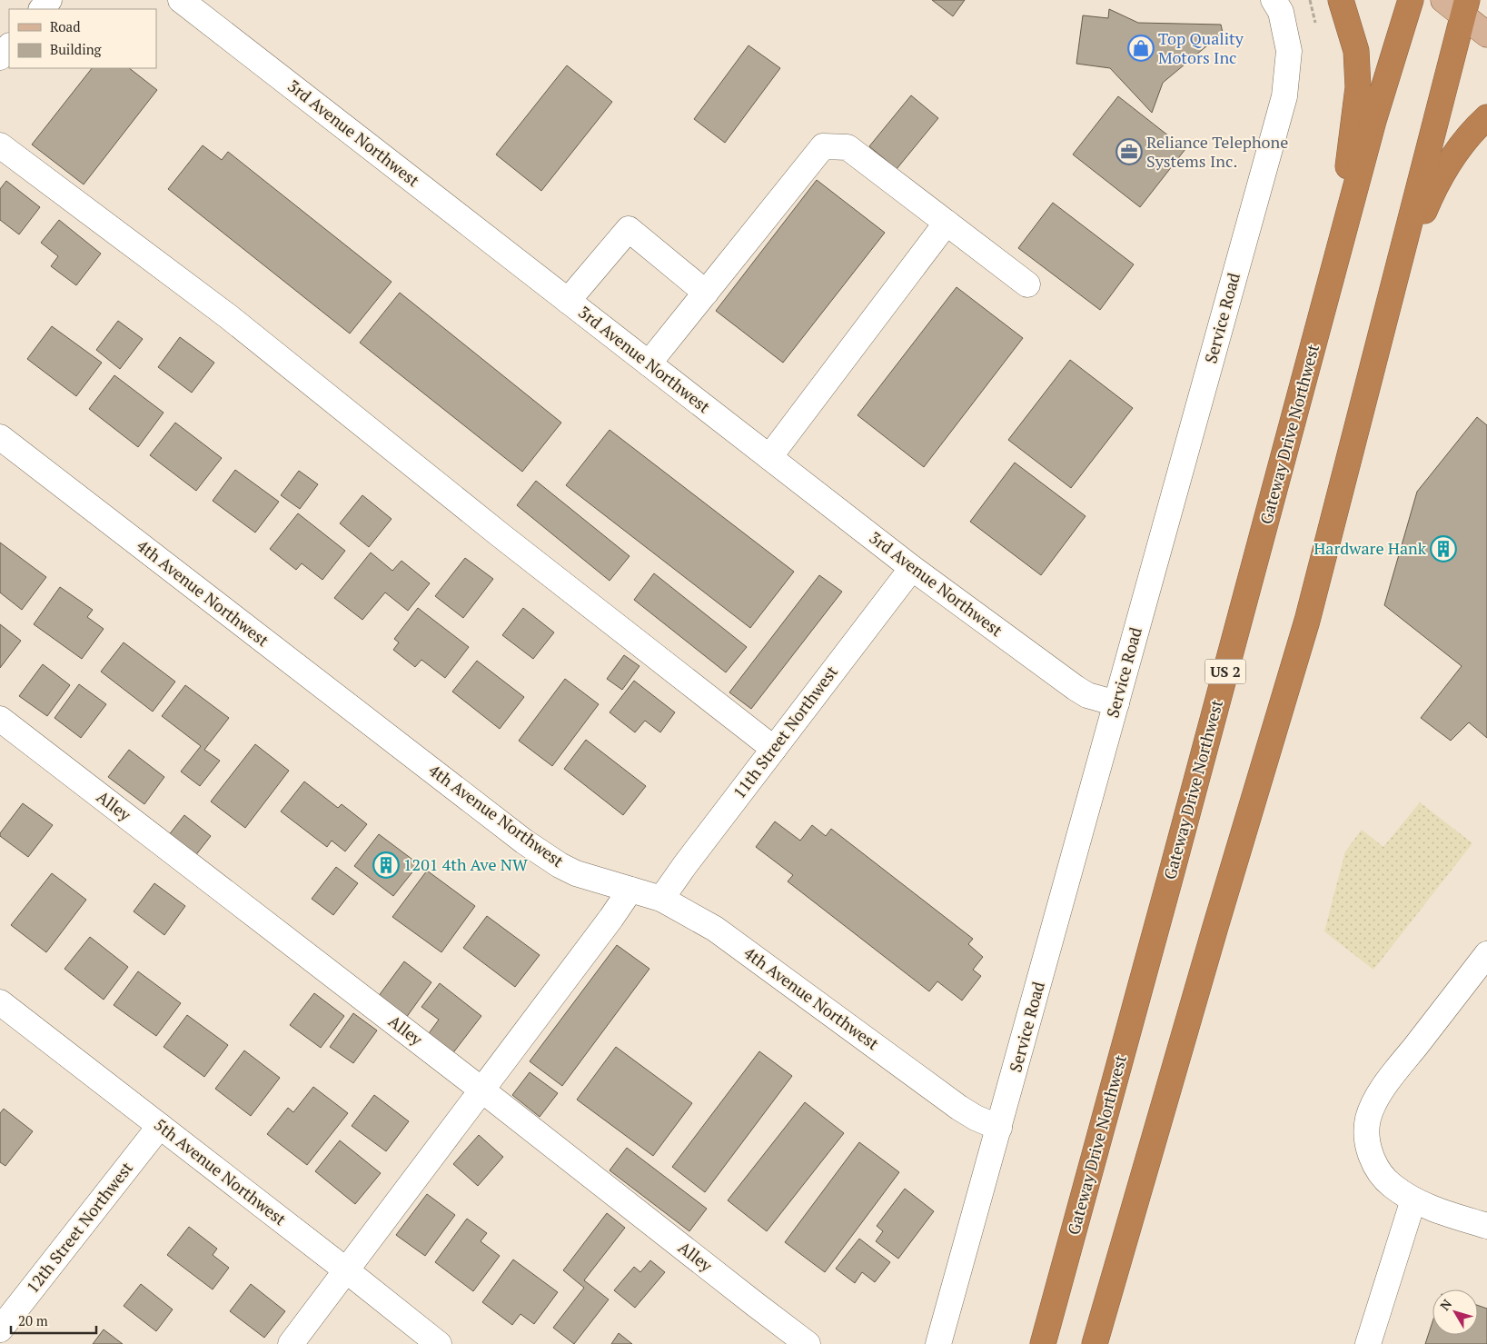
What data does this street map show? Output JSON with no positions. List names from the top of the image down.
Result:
{
  "streets": {
    "highway": ["Gateway Drive Northwest", "US 2"],
    "street": [
      "3rd Avenue Northwest",
      "Service Road",
      "4th Avenue Northwest",
      "11th Street Northwest",
      "Alley",
      "5th Avenue Northwest",
      "12th Street Northwest"
    ]
  },
  "crossings": [
    ["3rd Avenue Northwest", "Service Road"],
    ["3rd Avenue Northwest", "11th Street Northwest"],
    ["Service Road", "4th Avenue Northwest"],
    ["4th Avenue Northwest", "11th Street Northwest"],
    ["5th Avenue Northwest", "12th Street Northwest"]
  ],
  "places": {
    "shop": ["Top Quality Motors Inc"],
    "office": ["Reliance Telephone Systems Inc."],
    "building": ["Hardware Hank", "1201 4th Ave NW"]
  },
  "legend": ["Road", "Building"],
  "scale_bar": "20 m",
  "north": "top left"
}
